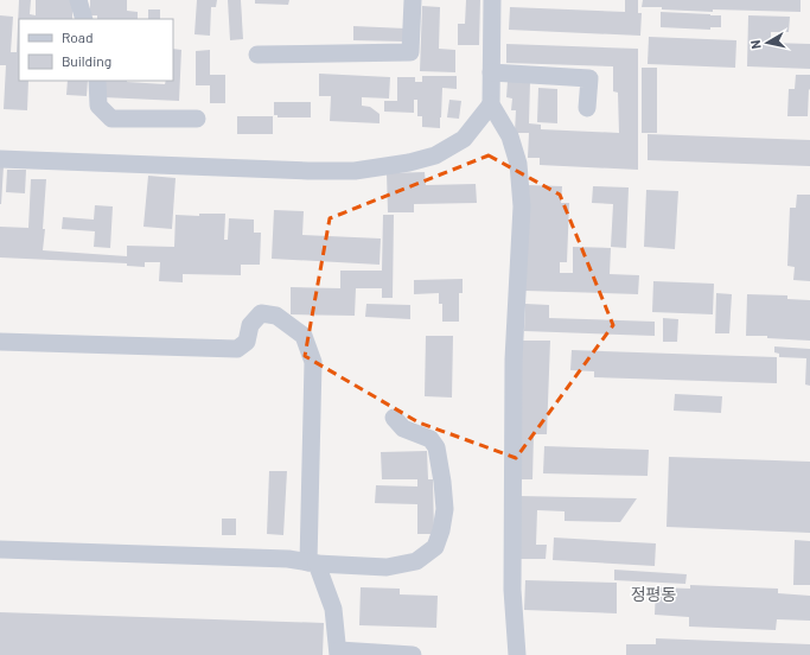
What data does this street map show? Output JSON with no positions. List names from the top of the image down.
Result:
{
  "districts": ["정평동"],
  "legend": ["Road", "Building"],
  "north": "left"
}
